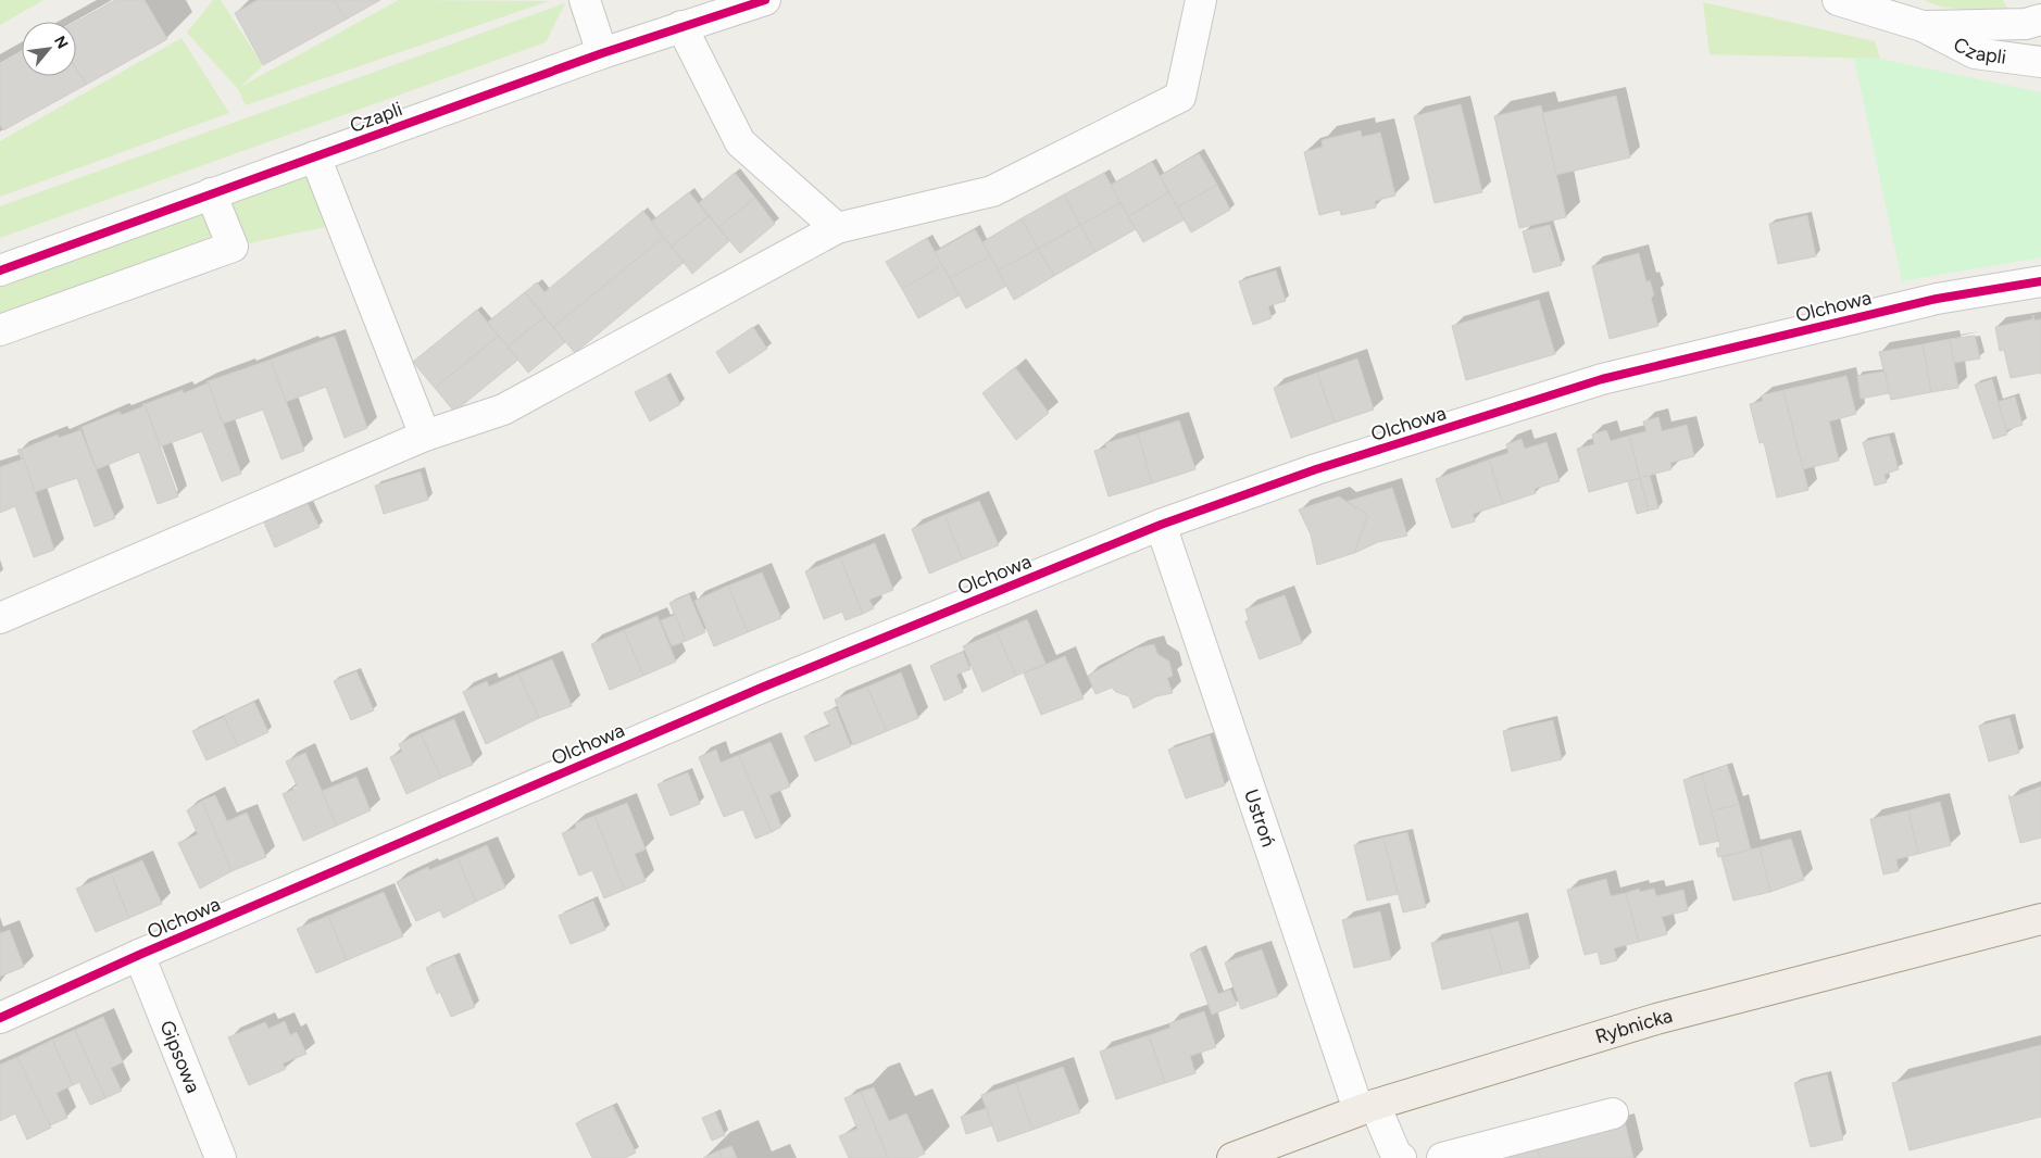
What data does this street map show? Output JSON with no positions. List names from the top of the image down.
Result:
{
  "streets": {
    "main road": ["Rybnicka"],
    "street": [
      "Czapli",
      "Olchowa",
      "Ustroń",
      "Gipsowa"
    ]
  },
  "crossings": [
    ["Olchowa", "Ustroń"],
    ["Olchowa", "Gipsowa"],
    ["Ustroń", "Rybnicka"]
  ],
  "north": "top right"
}
